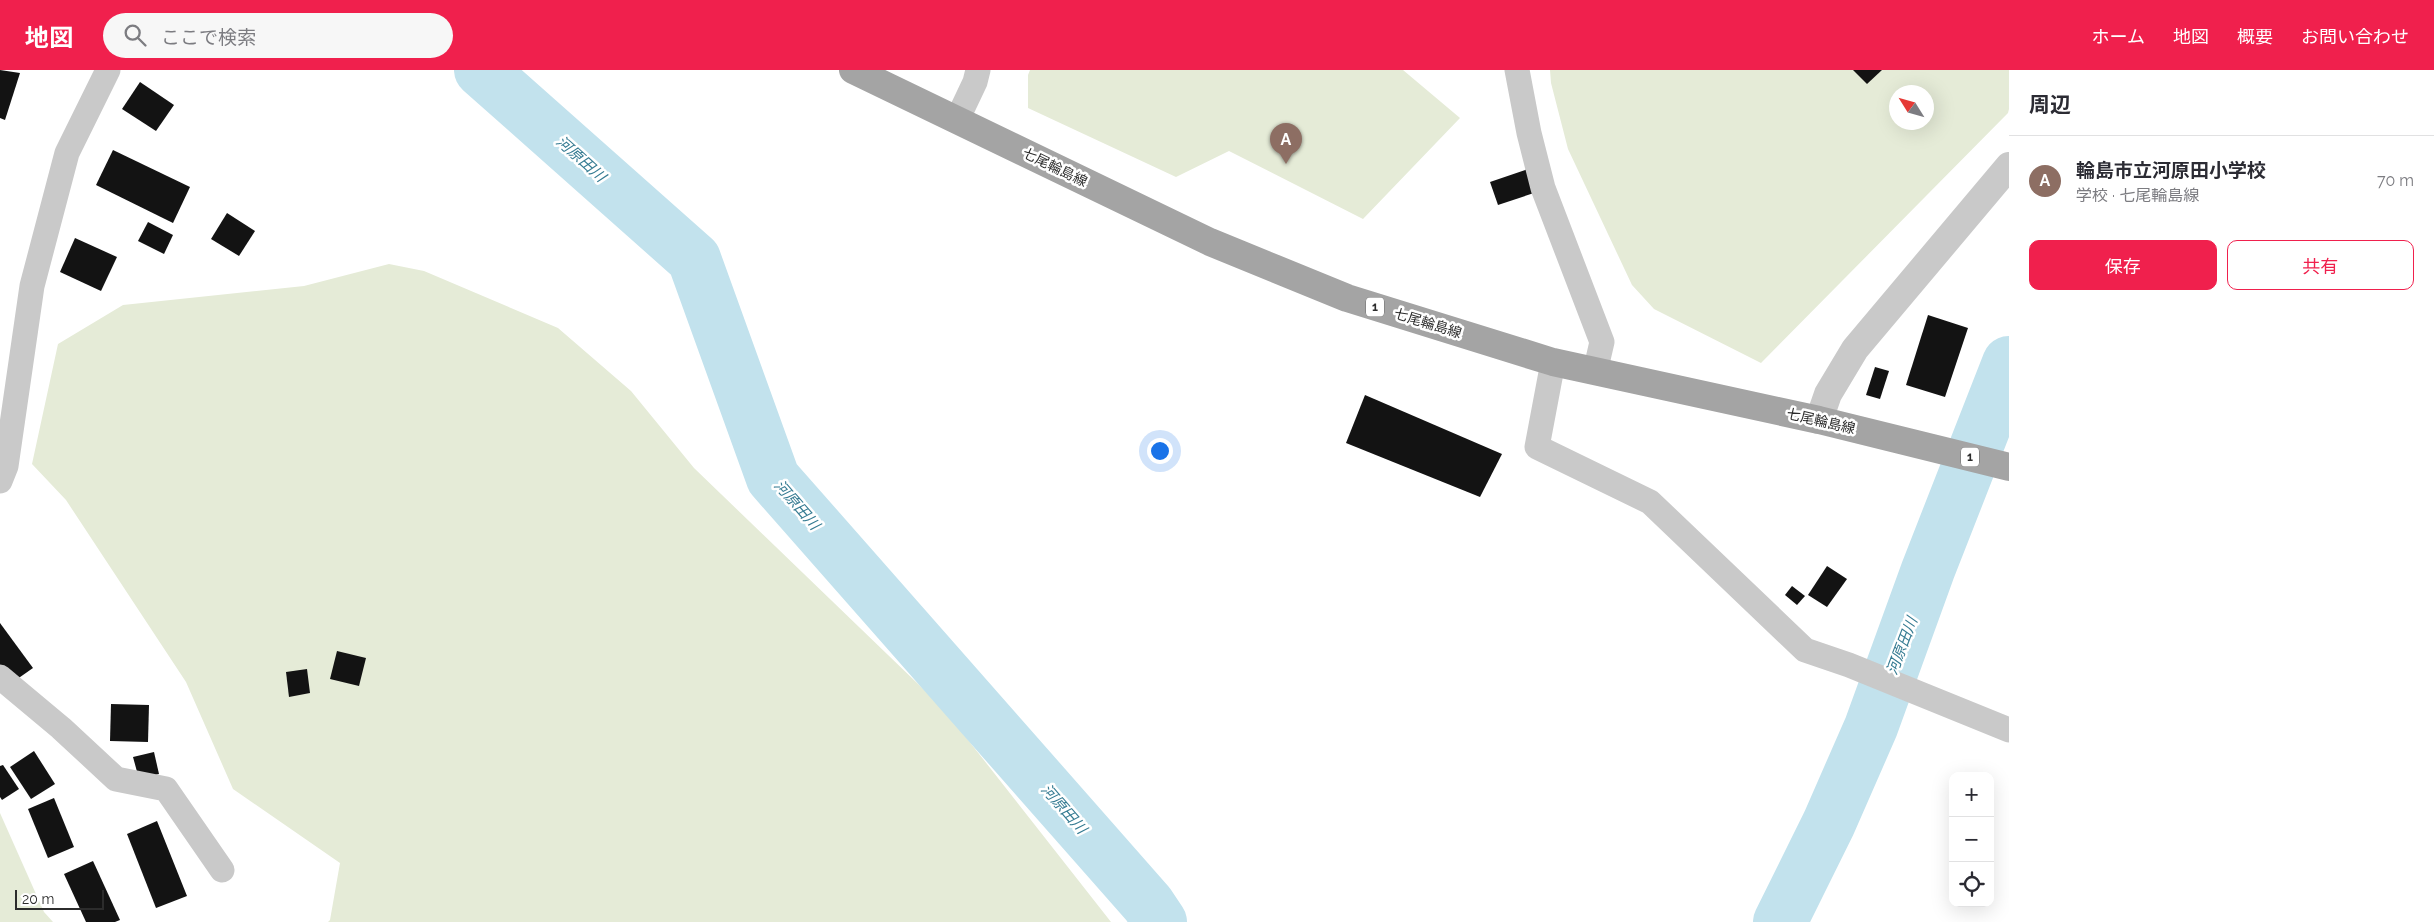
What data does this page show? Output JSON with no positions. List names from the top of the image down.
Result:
{
  "streets": {
    "main road": ["七尾輪島線", "1"]
  },
  "water": ["河原田川"],
  "scale_bar": "20 m",
  "north": "top left",
  "page": {
    "header": "地図",
    "search": "ここで検索",
    "nav": [
      "ホーム",
      "地図",
      "概要",
      "お問い合わせ"
    ],
    "heading": "周辺",
    "pins": "A",
    "list": [
      {
        "mark": "A",
        "name": "輪島市立河原田小学校",
        "note": "学校 · 七尾輪島線",
        "value": "70 m"
      }
    ],
    "buttons": ["保存", "共有"],
    "map_buttons": ["+", "−"],
    "scale": "20 m"
  }
}
